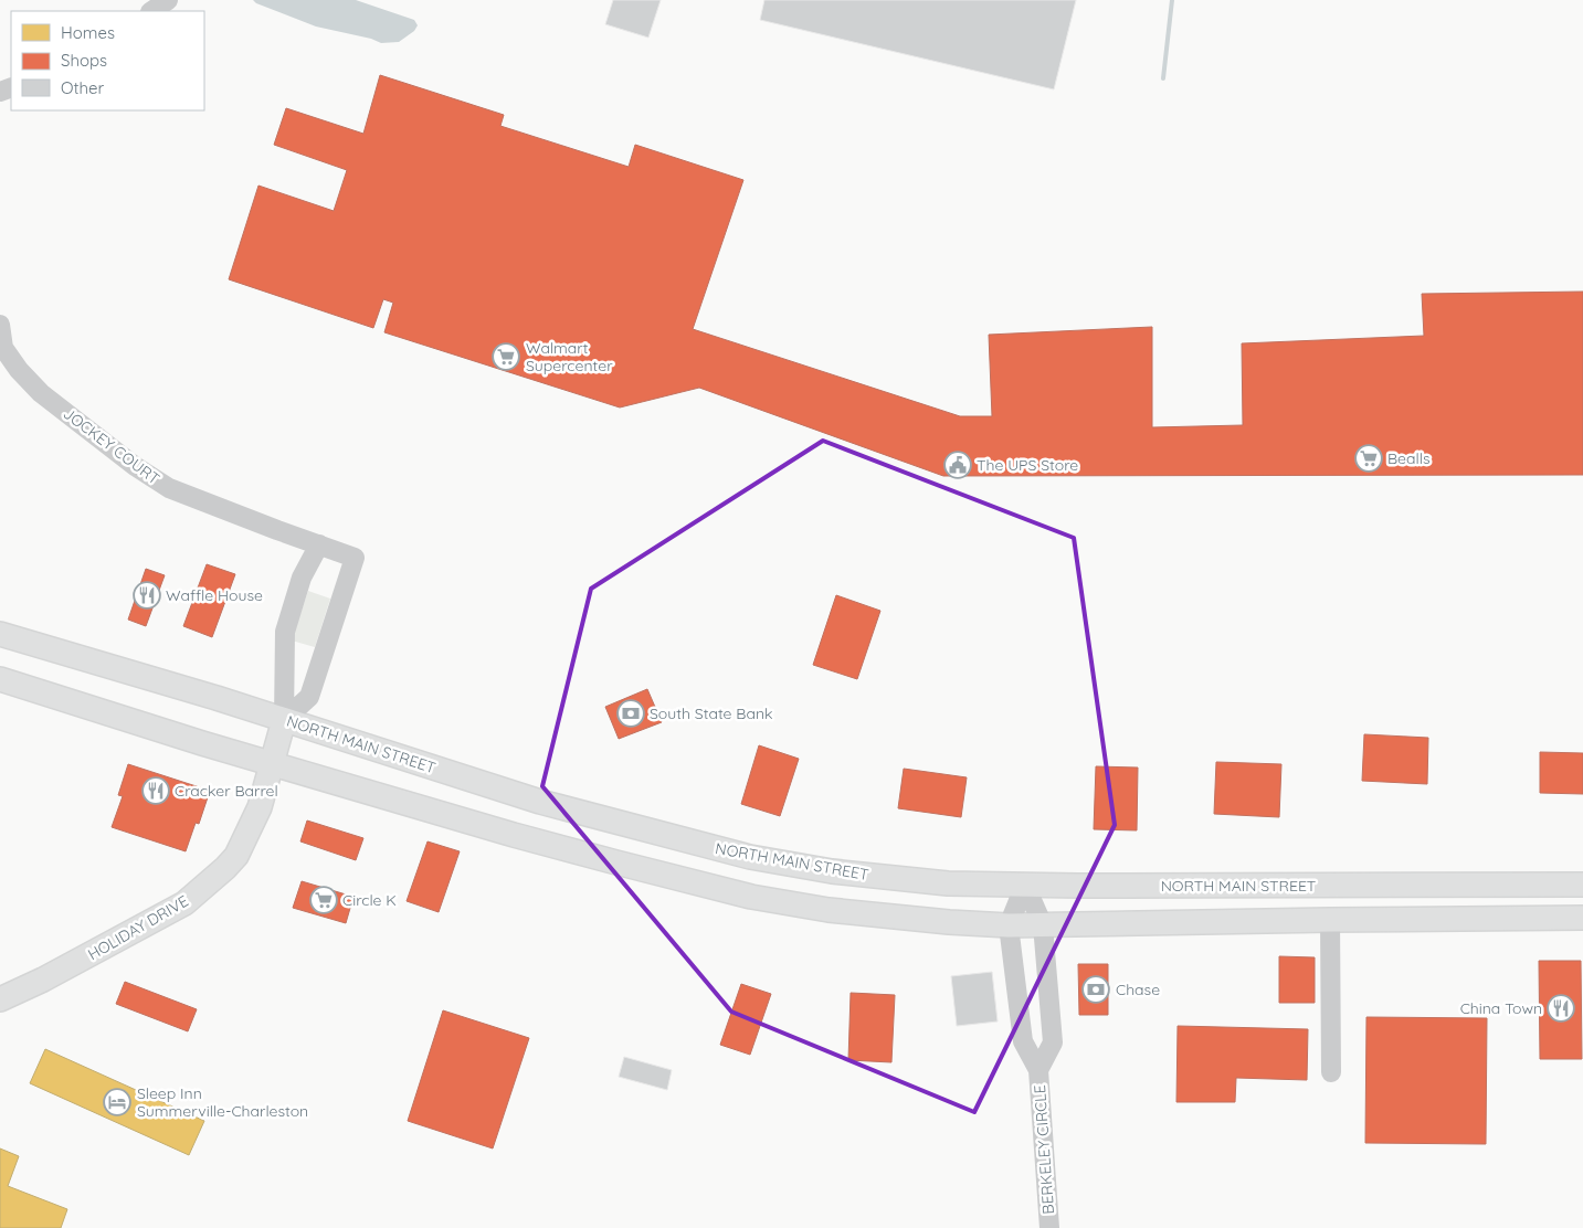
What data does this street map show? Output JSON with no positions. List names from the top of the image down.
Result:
{
  "streets": {
    "main road": ["NORTH MAIN STREET", "HOLIDAY DRIVE"],
    "street": ["JOCKEY COURT", "BERKELEY CIRCLE"]
  },
  "crossings": [
    ["JOCKEY COURT", "NORTH MAIN STREET"],
    ["JOCKEY COURT", "HOLIDAY DRIVE"],
    ["NORTH MAIN STREET", "HOLIDAY DRIVE"],
    ["NORTH MAIN STREET", "BERKELEY CIRCLE"]
  ],
  "places": {
    "supermarket": ["Walmart Supercenter", "Bealls", "Circle K"],
    "public building": ["The UPS Store"],
    "restaurant": ["Waffle House", "Cracker Barrel", "China Town"],
    "bank": ["South State Bank", "Chase"],
    "hotel": ["Sleep Inn Summerville-Charleston"]
  },
  "legend": ["Homes", "Shops", "Other"]
}
